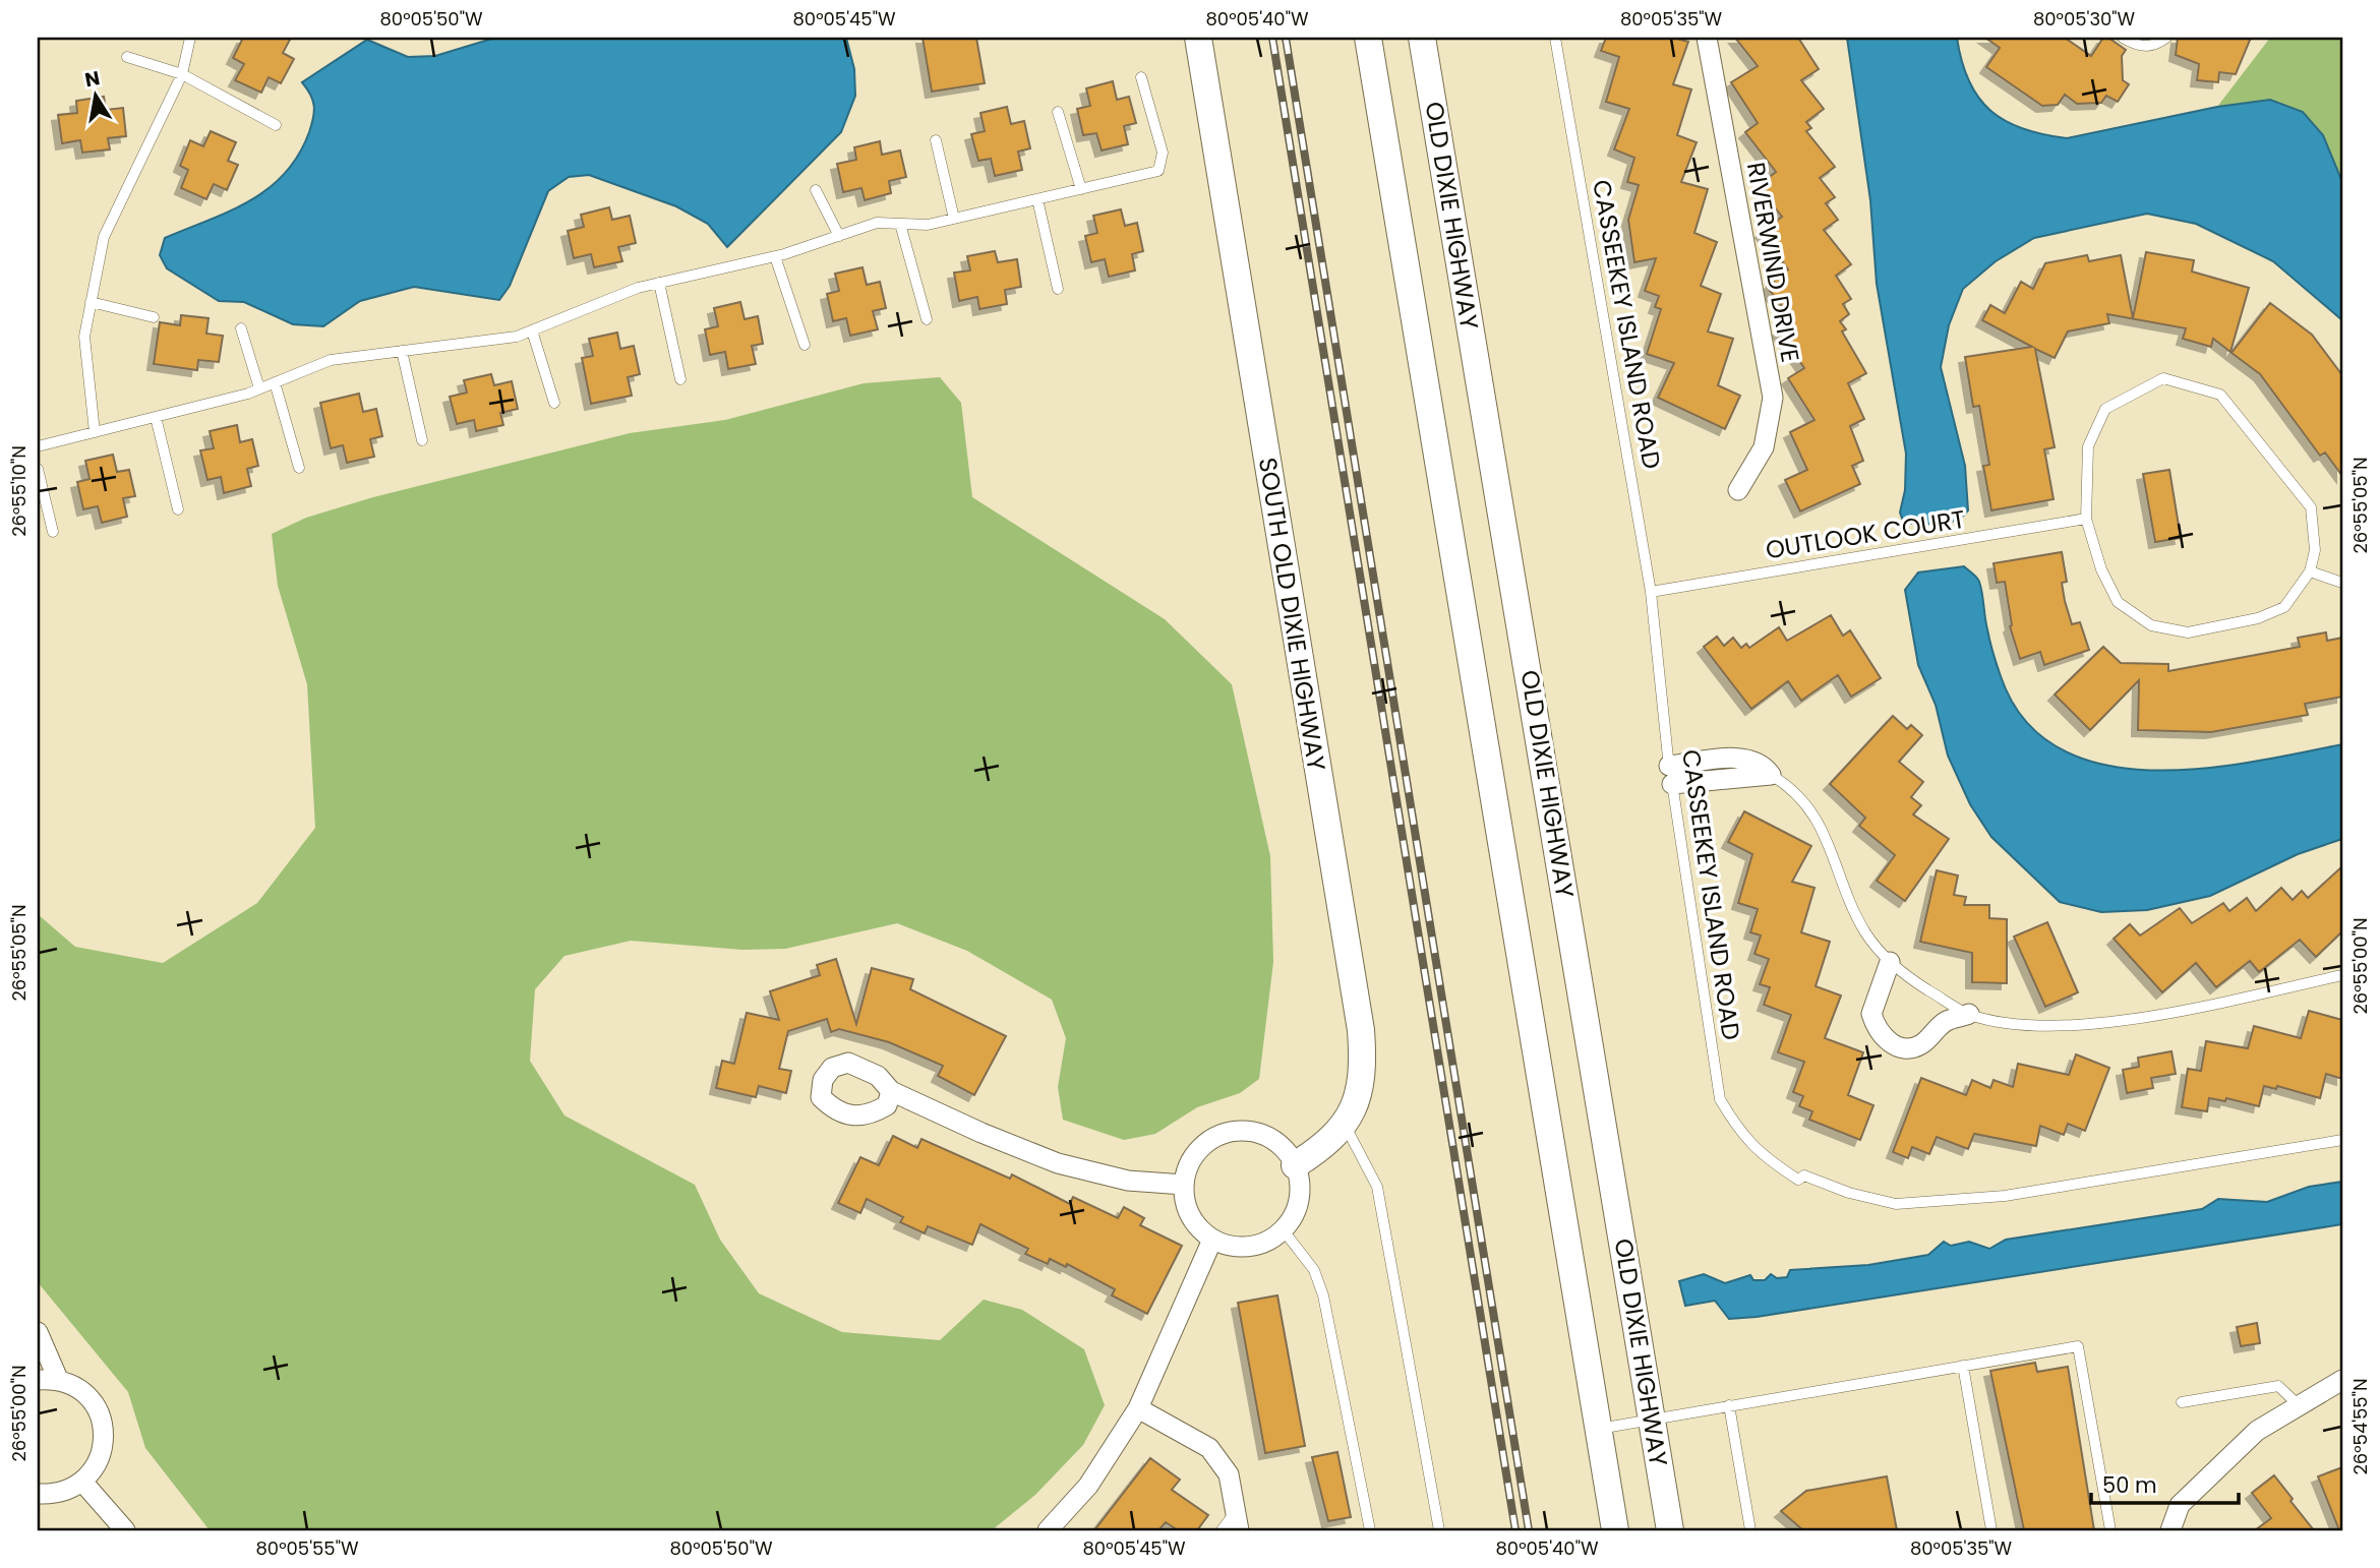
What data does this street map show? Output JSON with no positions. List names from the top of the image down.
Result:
{
  "streets": {
    "main road": ["OLD DIXIE HIGHWAY", "SOUTH OLD DIXIE HIGHWAY"],
    "street": ["RIVERWIND DRIVE"],
    "lane": ["CASSEEKEY ISLAND ROAD", "OUTLOOK COURT"]
  },
  "crossings": [
    ["CASSEEKEY ISLAND ROAD", "OUTLOOK COURT"]
  ],
  "scale_bar": "50 m",
  "north": "top",
  "coordinates": [
    "80°05'50\"W",
    "80°05'45\"W",
    "80°05'40\"W",
    "80°05'35\"W",
    "80°05'30\"W",
    "26°55'10\"N",
    "26°55'05\"N",
    "26°55'00\"N",
    "26°54'55\"N",
    "80°05'55\"W"
  ]
}
